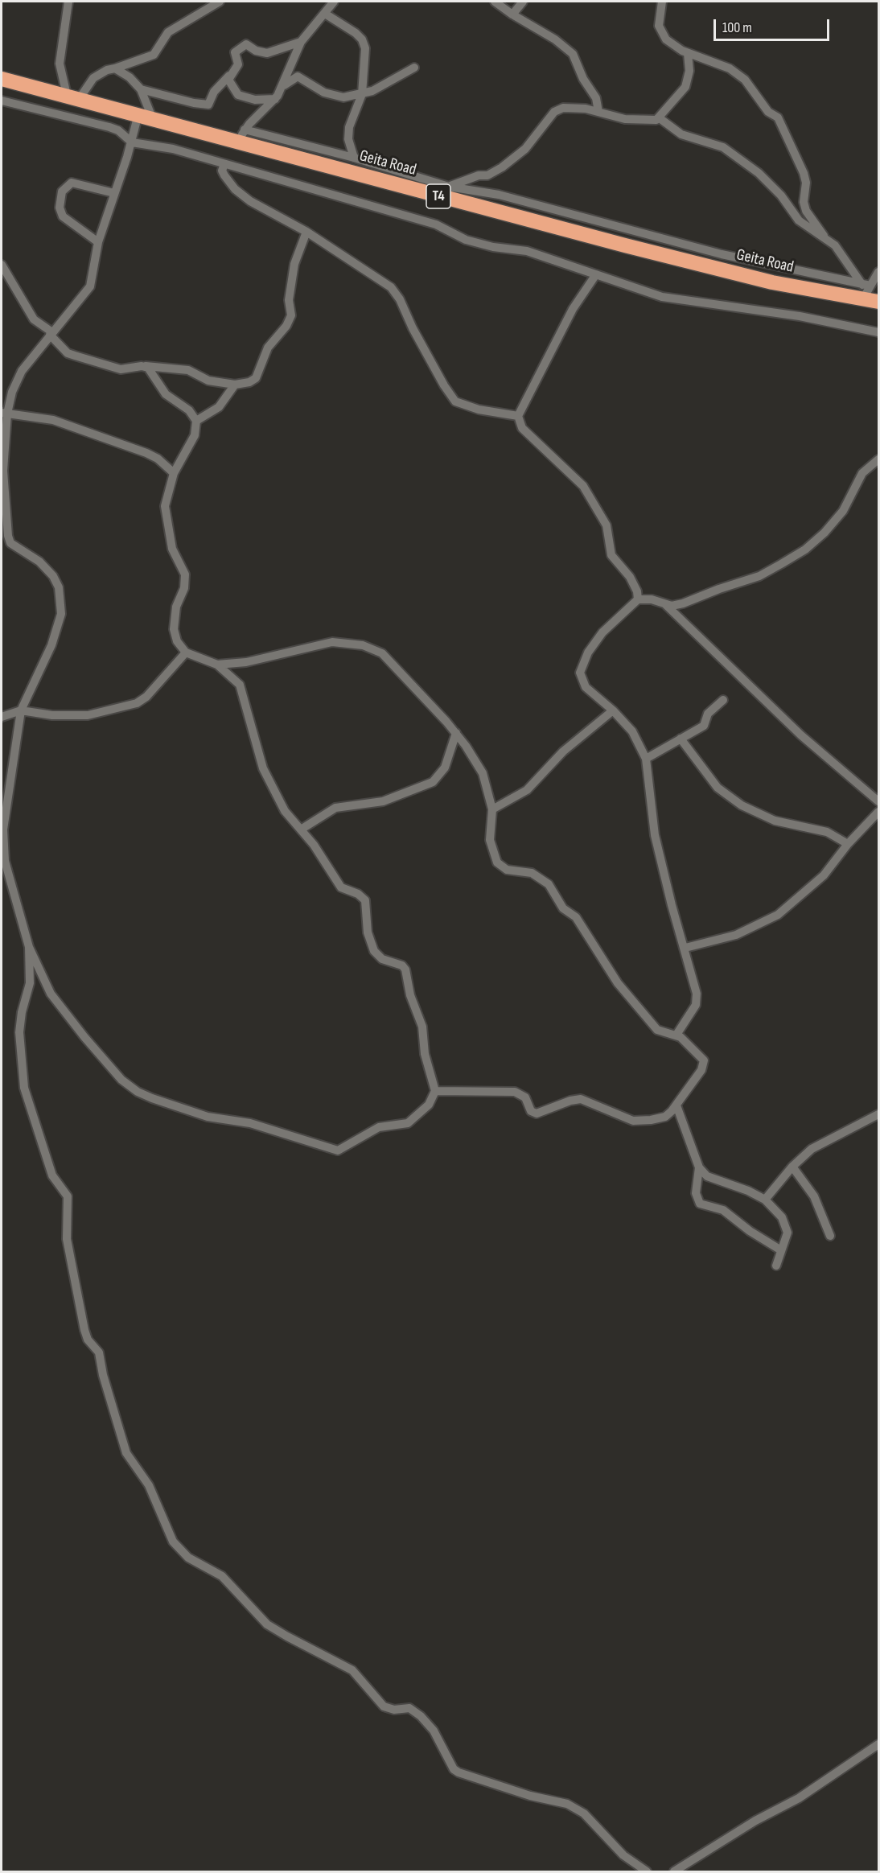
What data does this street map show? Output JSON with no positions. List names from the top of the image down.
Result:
{
  "streets": {
    "highway": ["Geita Road", "T4"]
  },
  "scale_bar": "100 m"
}
